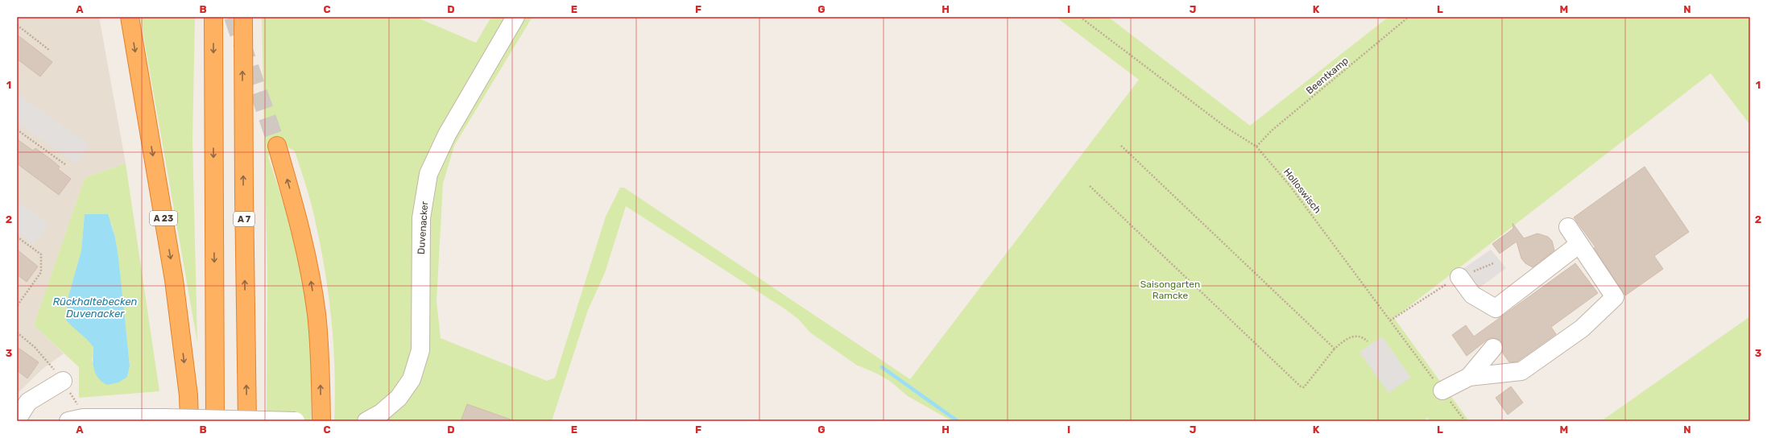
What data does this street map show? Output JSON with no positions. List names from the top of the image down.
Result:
{
  "streets": {
    "highway": ["A 23", "A 7"],
    "street": ["Duvenacker"],
    "path": ["Beentkamp", "Holloswisch"]
  },
  "crossings": [
    ["Beentkamp", "Holloswisch"]
  ],
  "water": ["Rückhaltebecken Duvenacker"],
  "parks": ["Saisongarten Ramcke"],
  "grid": {
    "columns": [
      "A",
      "B",
      "C",
      "D",
      "E",
      "F",
      "G",
      "H",
      "I",
      "J",
      "K",
      "L",
      "M",
      "N"
    ],
    "rows": ["1", "2", "3"]
  }
}
